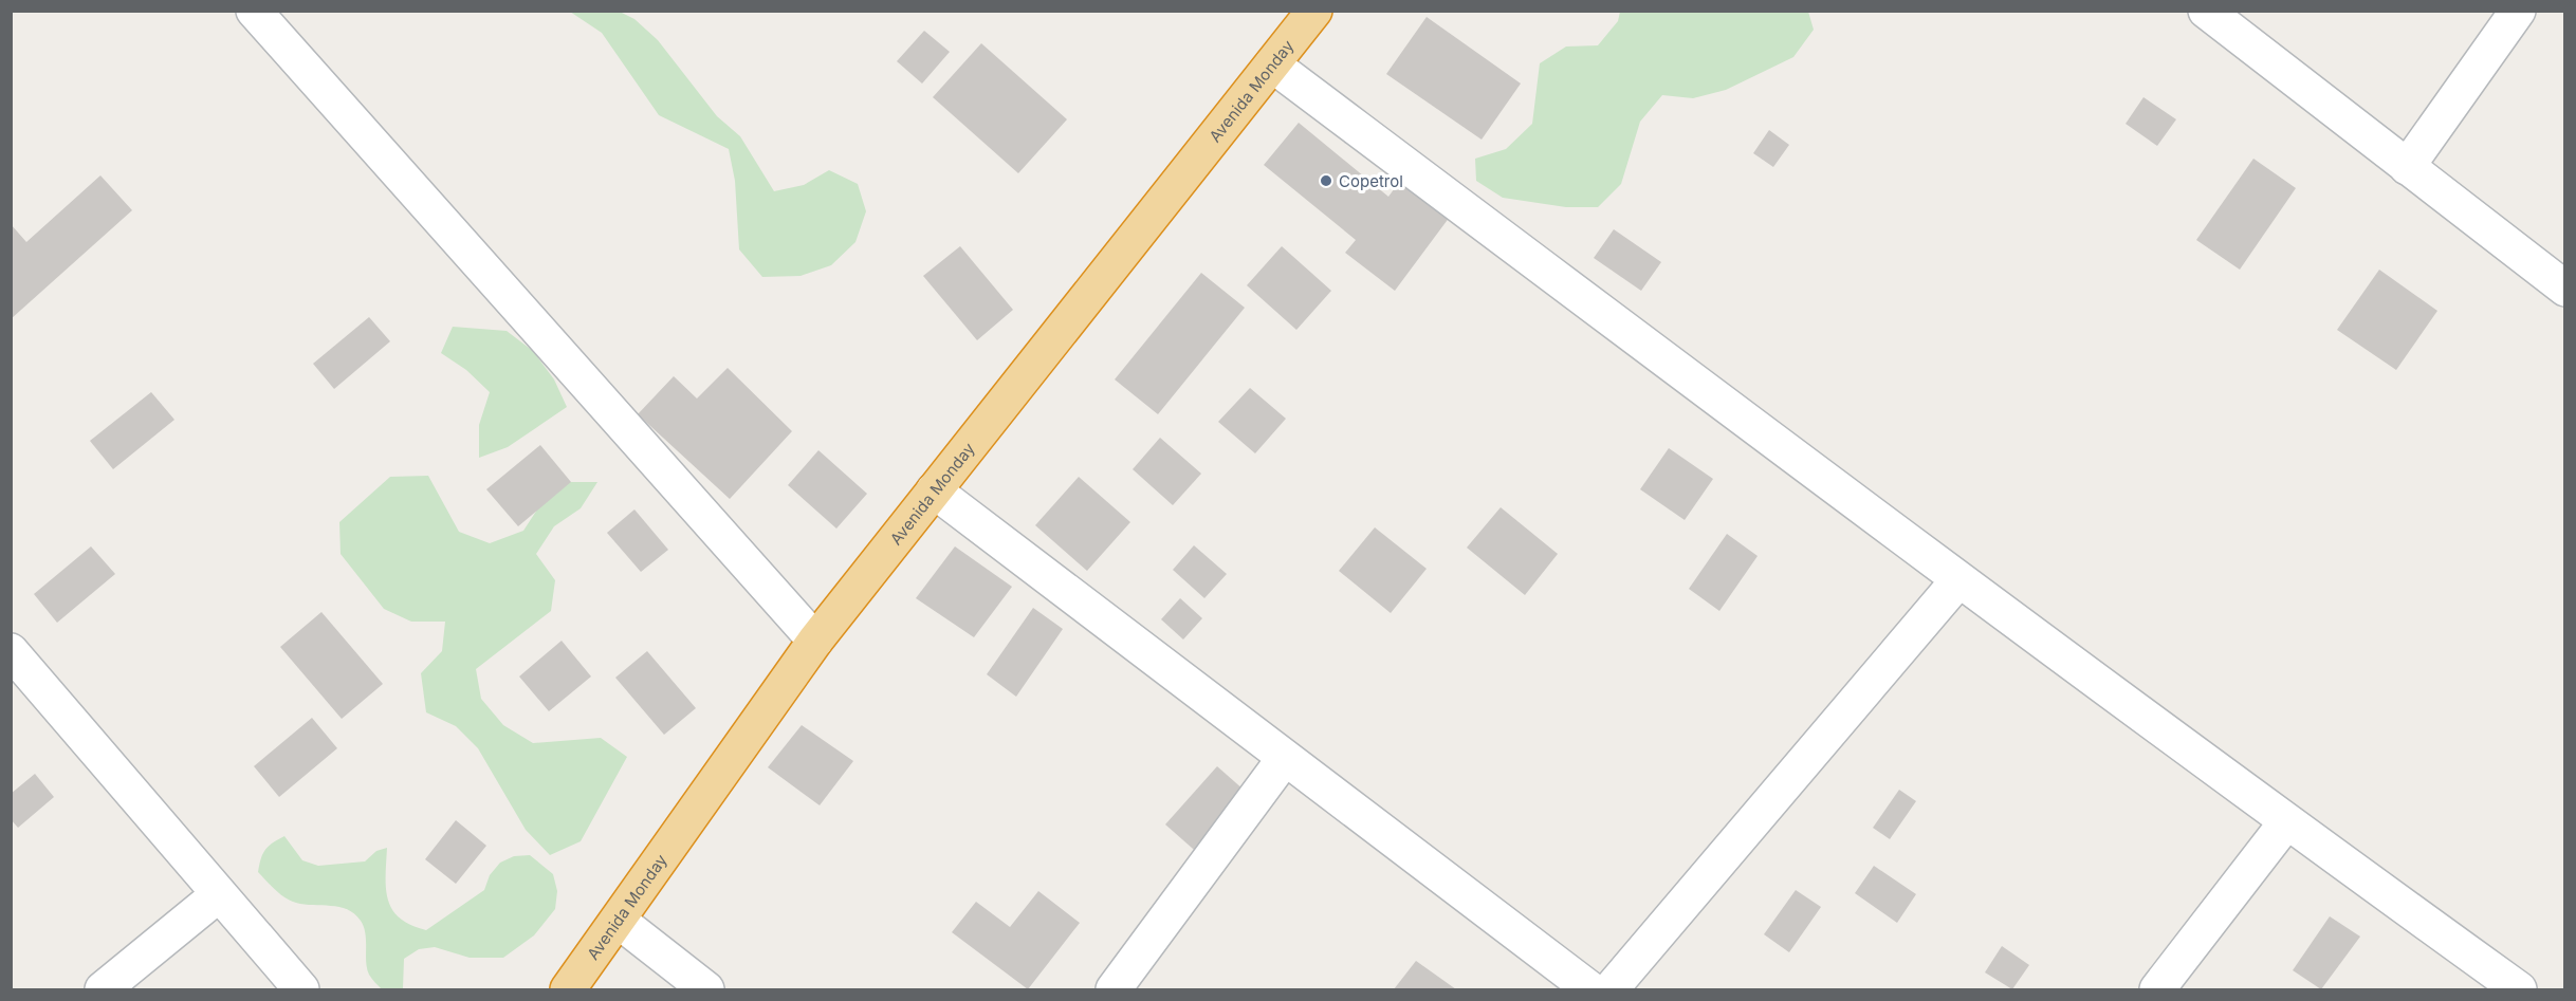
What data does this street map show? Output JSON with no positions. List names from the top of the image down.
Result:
{
  "streets": {
    "highway": ["Avenida Monday"]
  },
  "places": ["Copetrol"]
}
